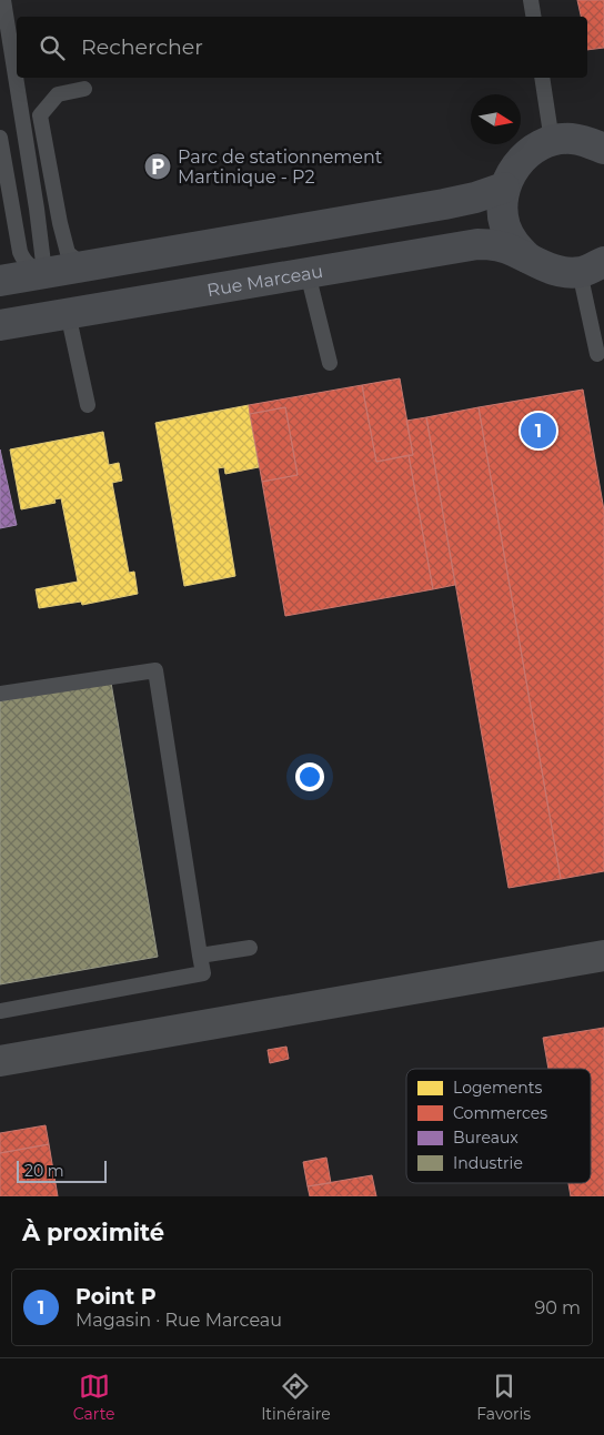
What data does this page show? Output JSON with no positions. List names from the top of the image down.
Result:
{
  "streets": {
    "main road": ["Rue Marceau"]
  },
  "places": {
    "parking": ["Parc de stationnement Martinique - P2"]
  },
  "legend": [
    "Logements",
    "Commerces",
    "Bureaux",
    "Industrie"
  ],
  "scale_bar": "20 m",
  "north": "right",
  "page": {
    "search": "Rechercher",
    "pins": "1",
    "scale": "20 m",
    "heading": "À proximité",
    "list": [
      {
        "mark": "1",
        "name": "Point P",
        "note": "Magasin · Rue Marceau",
        "value": "90 m"
      }
    ],
    "nav": ["Carte", "Itinéraire", "Favoris"]
  }
}
